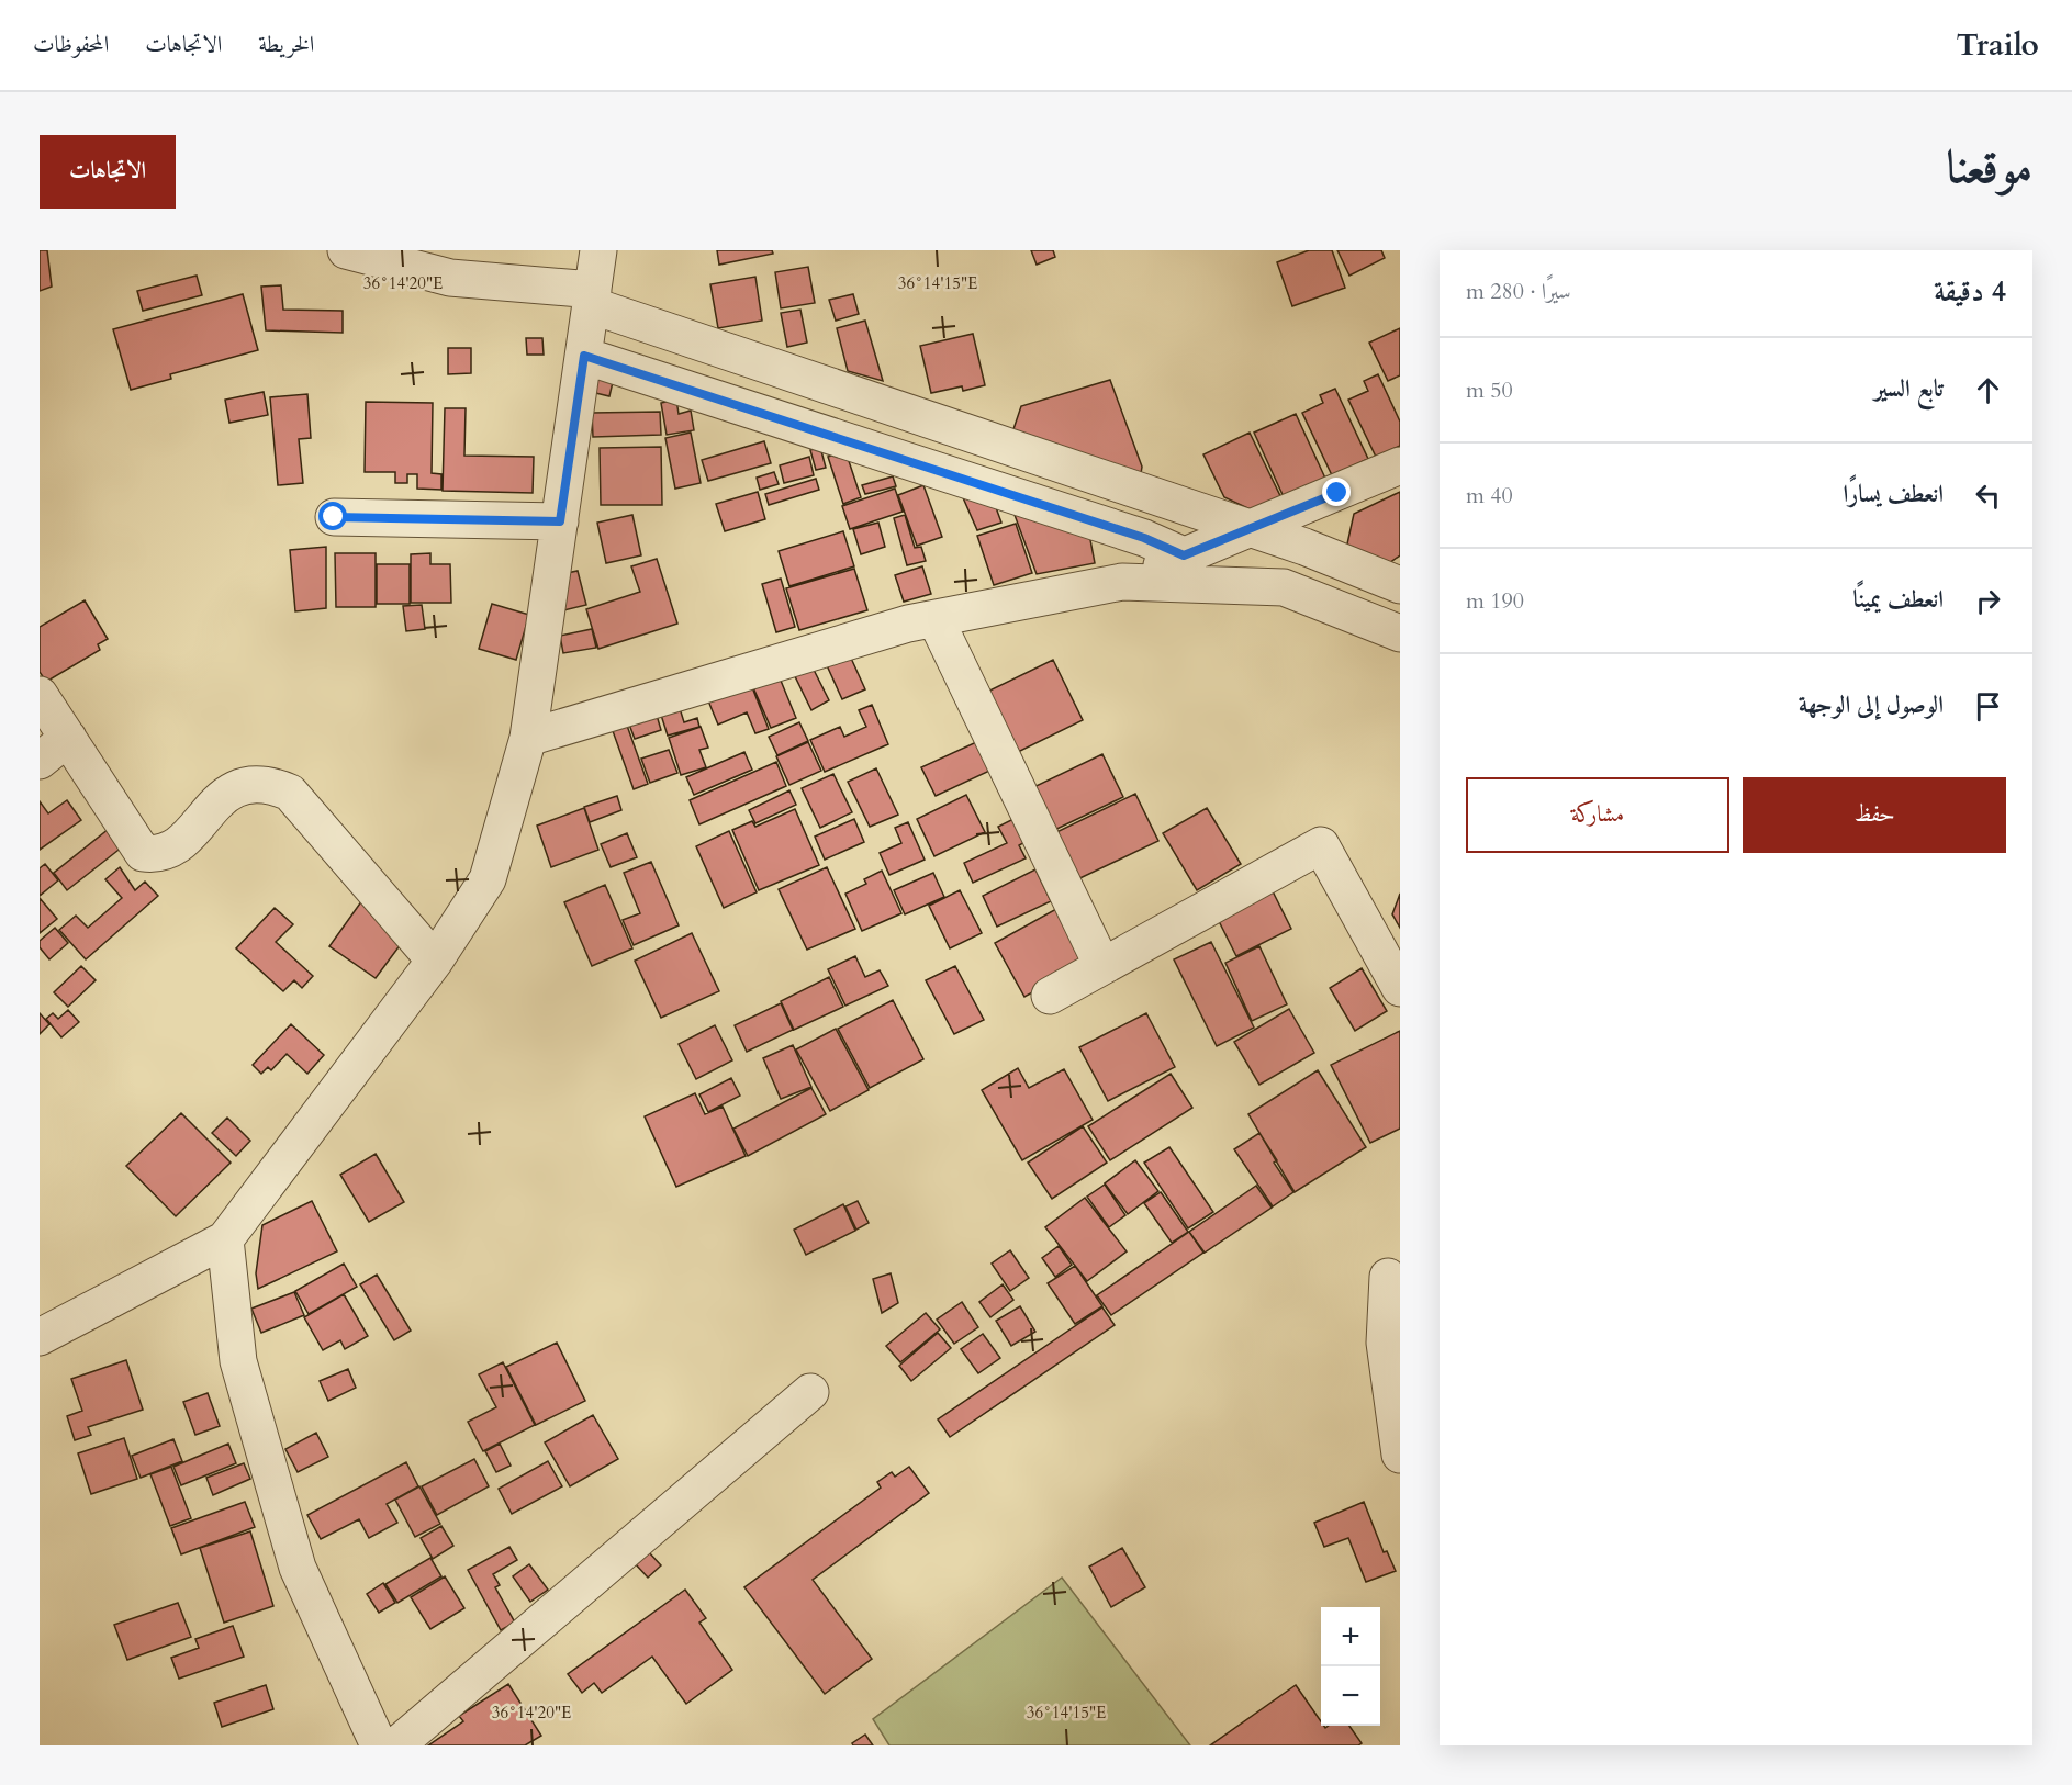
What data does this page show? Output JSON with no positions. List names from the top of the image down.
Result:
{
  "page": {
    "header": "Trailo",
    "nav": ["الخريطة", "الاتجاهات", "المحفوظات"],
    "title": "موقعنا",
    "buttons": [
      "الاتجاهات",
      ["حفظ", "مشاركة"]
    ],
    "heading": ["4 دقيقة", "سيرًا · 280 m"],
    "list": [
      ["تابع السير", "50 m"],
      ["انعطف يسارًا", "40 m"],
      ["انعطف يمينًا", "190 m"],
      "الوصول إلى الوجهة"
    ],
    "map_buttons": ["+", "−"]
  },
  "coordinates": ["36°14'20\"E", "36°14'15\"E"]
}
